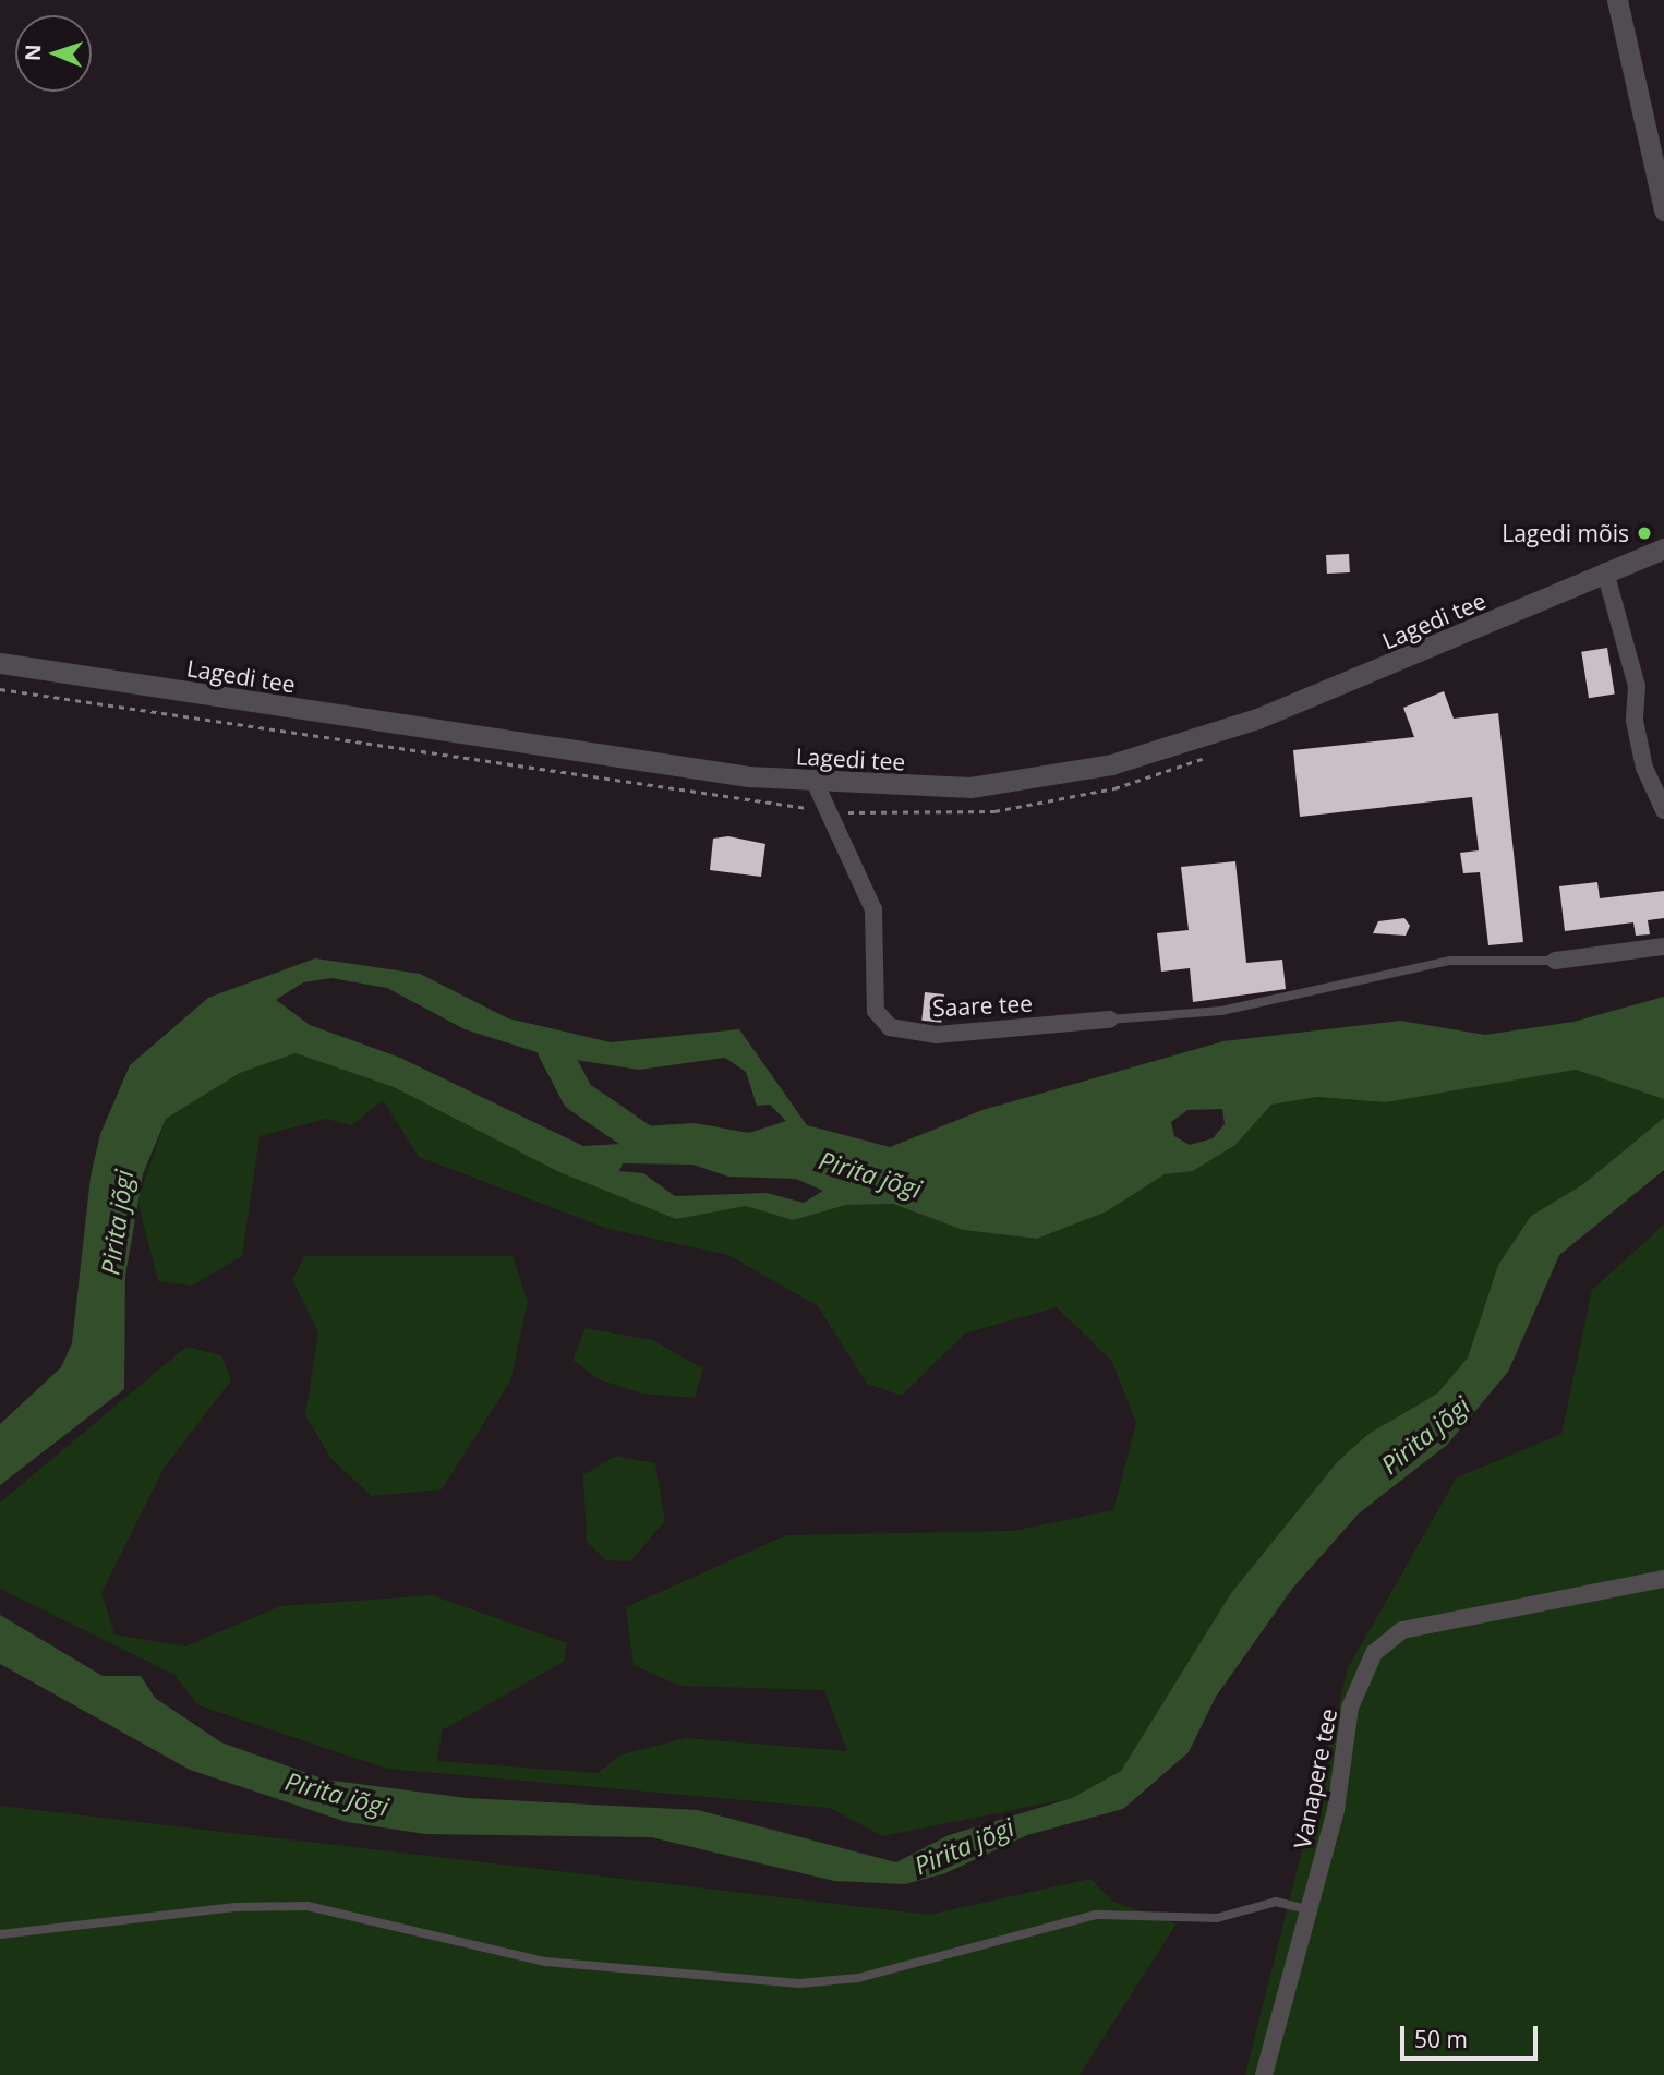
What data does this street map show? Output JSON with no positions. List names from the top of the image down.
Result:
{
  "streets": {
    "street": ["Lagedi tee", "Saare tee", "Vanapere tee"]
  },
  "crossings": [
    ["Lagedi tee", "Saare tee"]
  ],
  "water": ["Pirita jõgi"],
  "places": ["Lagedi mõis"],
  "scale_bar": "50 m",
  "north": "left"
}
